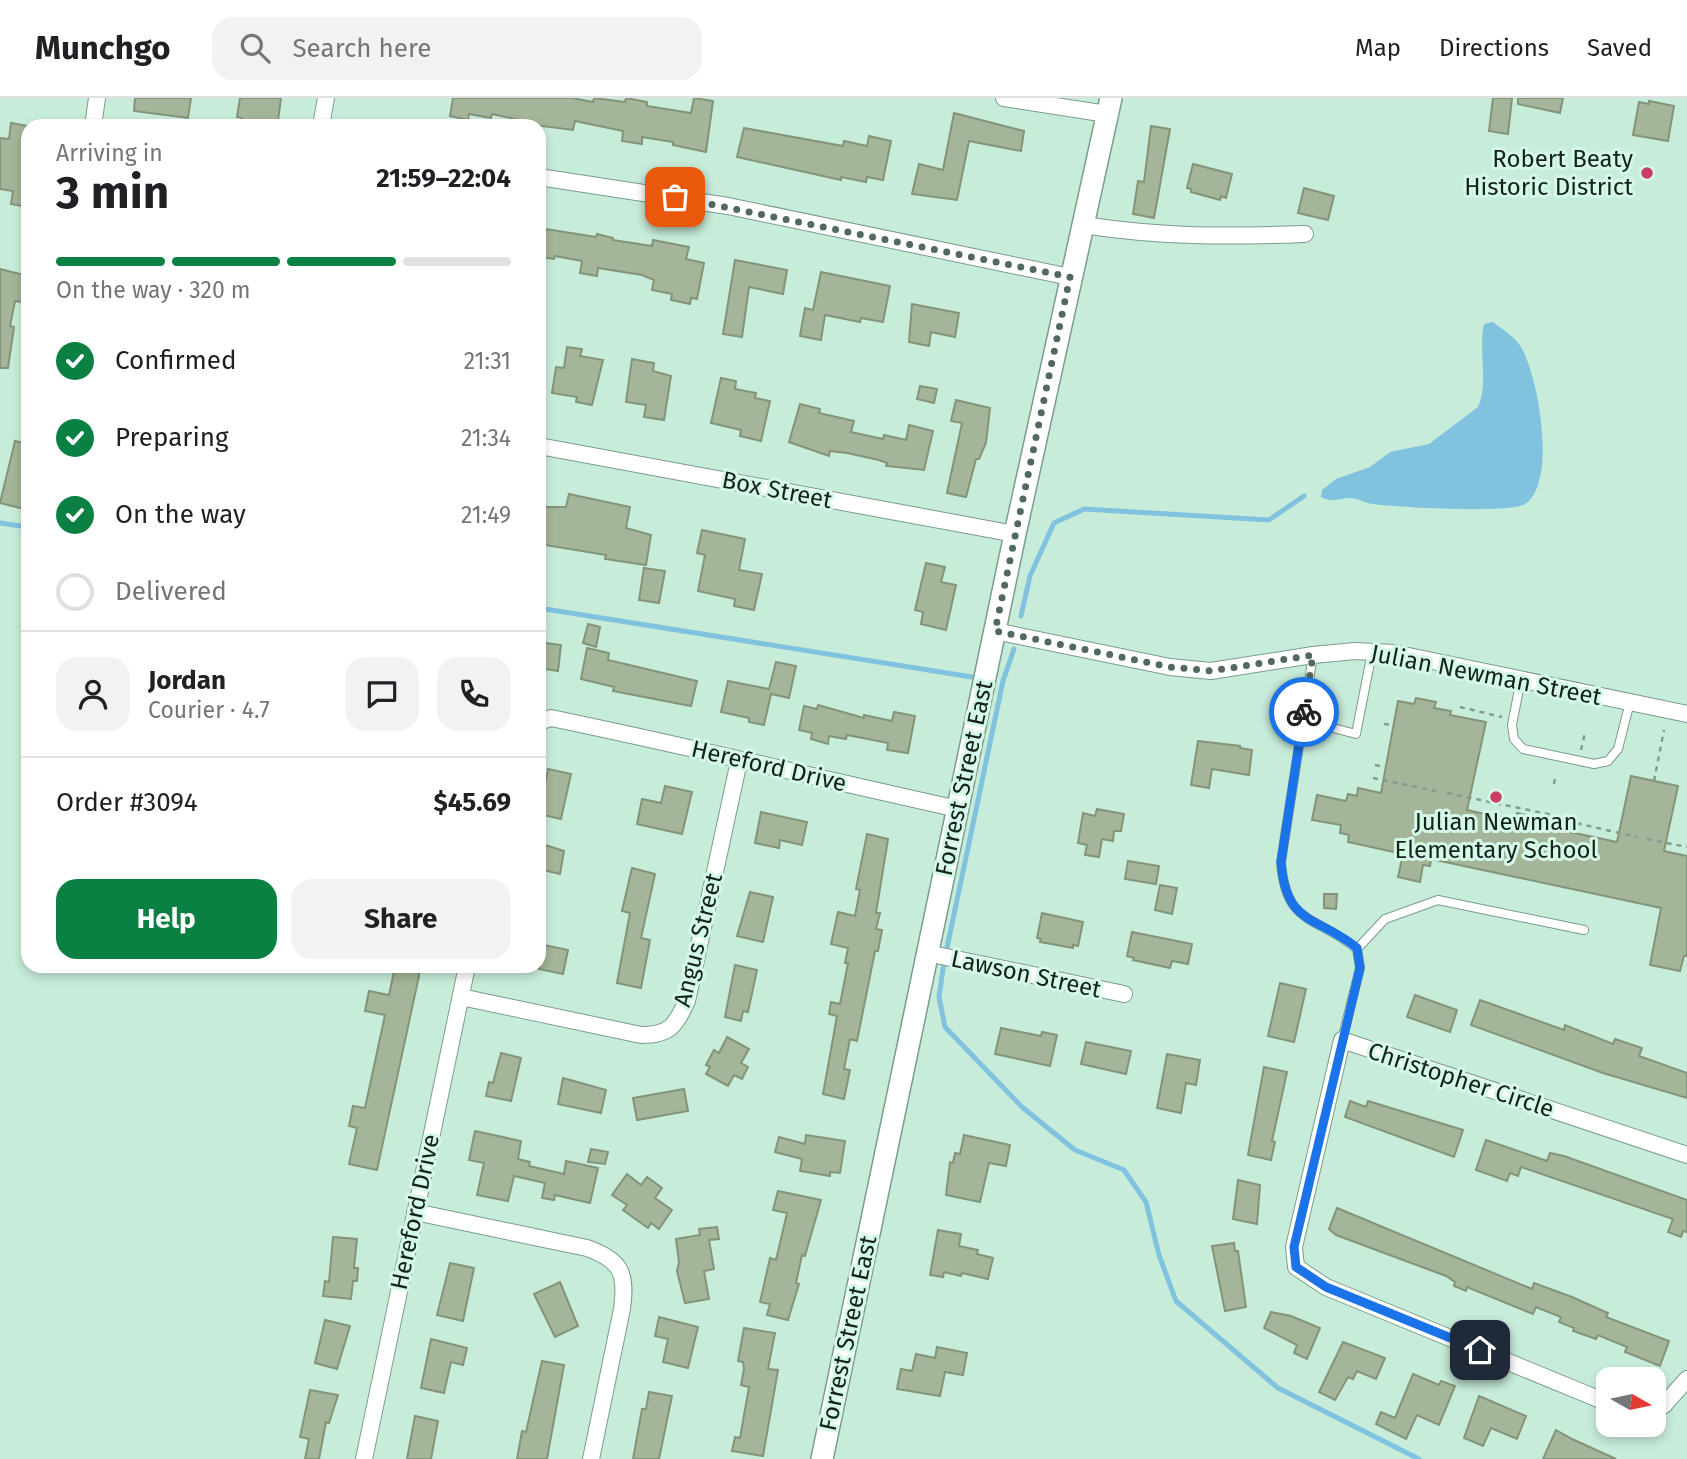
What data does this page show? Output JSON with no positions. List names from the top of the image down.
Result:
{
  "streets": {
    "main road": ["Forrest Street East"],
    "street": [
      "Box Street",
      "Julian Newman Street",
      "Hereford Drive",
      "Angus Street",
      "Lawson Street",
      "Christopher Circle"
    ]
  },
  "crossings": [
    ["Box Street", "Forrest Street East"],
    ["Julian Newman Street", "Forrest Street East"],
    ["Hereford Drive", "Forrest Street East"],
    ["Hereford Drive", "Angus Street"],
    ["Forrest Street East", "Lawson Street"]
  ],
  "places": ["Robert Beaty Historic District", "Julian Newman Elementary School"],
  "north": "right",
  "page": {
    "header": "Munchgo",
    "search": "Search here",
    "nav": ["Map", "Directions", "Saved"],
    "heading": ["3 min", "Arriving in", "21:59–22:04"],
    "panel": [
      "Jordan",
      "Courier · 4.7",
      "Order #3094",
      "$45.69"
    ],
    "bar": "On the way · 320 m",
    "list": [
      ["Confirmed", "21:31"],
      ["Preparing", "21:34"],
      ["On the way", "21:49"],
      "Delivered"
    ],
    "buttons": ["Help", "Share"]
  }
}
